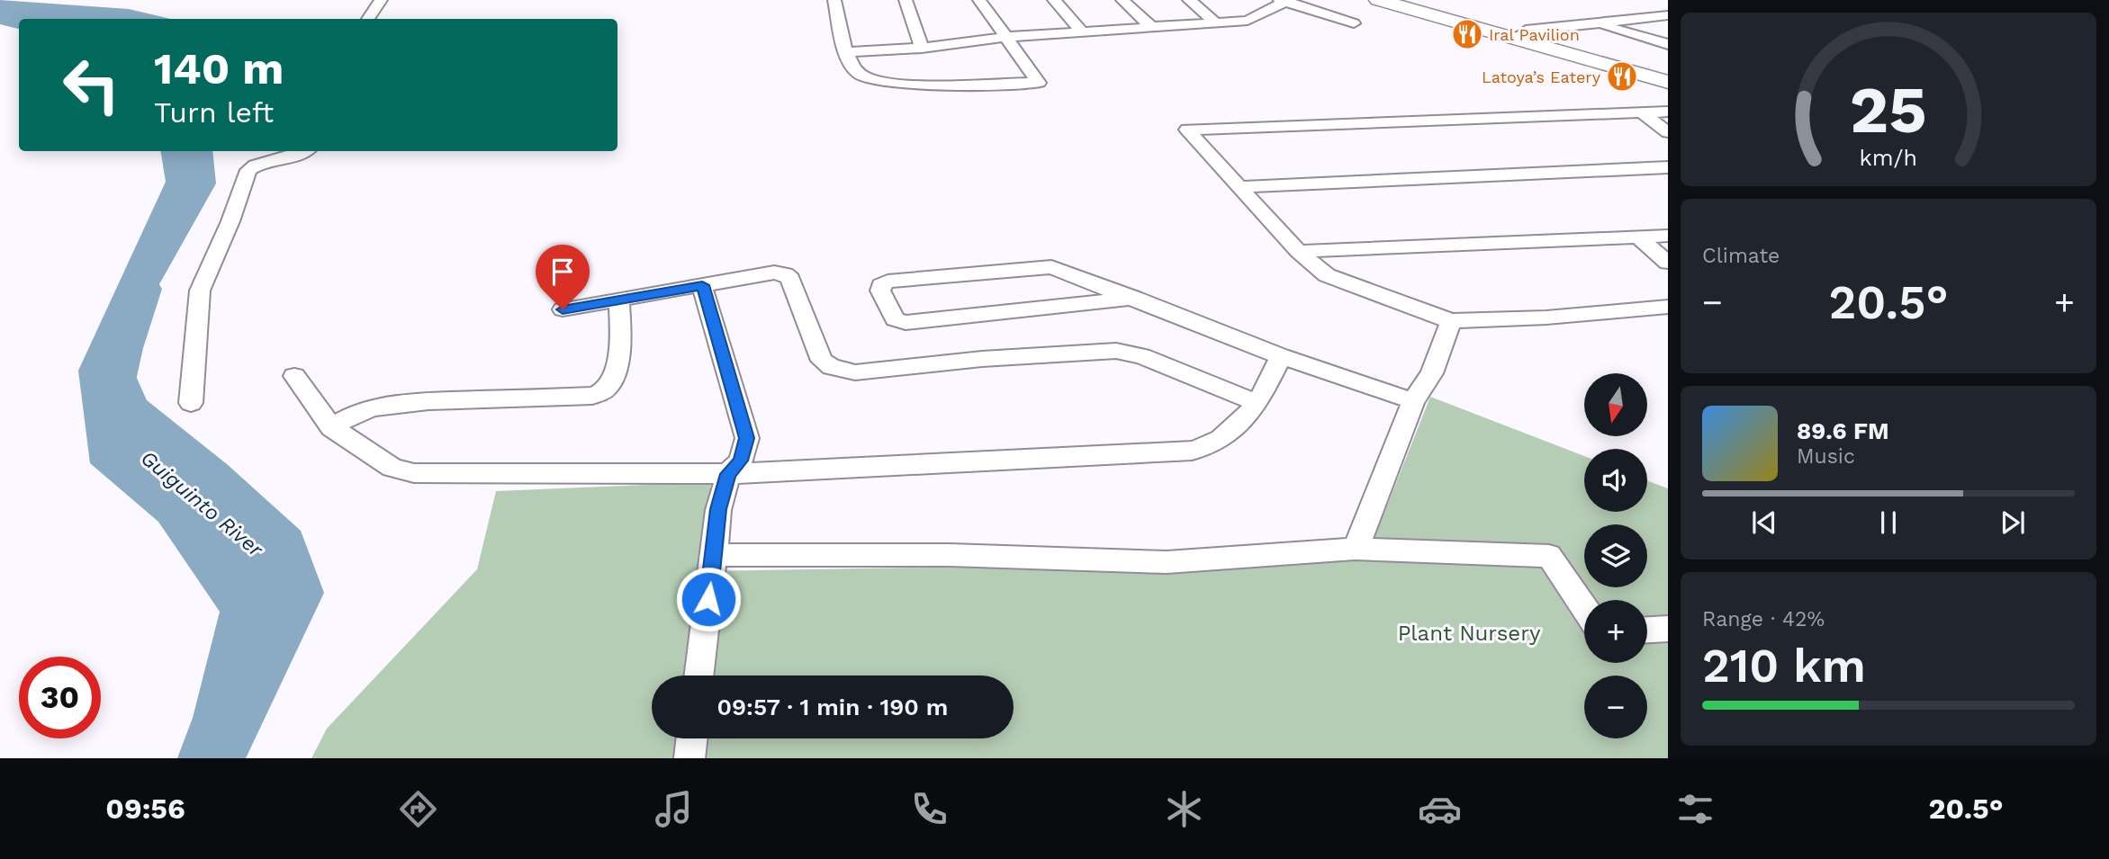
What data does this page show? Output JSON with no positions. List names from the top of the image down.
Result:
{
  "water": ["Guiguinto River"],
  "parks": ["Plant Nursery"],
  "places": {
    "restaurant": ["Iral Pavilion", "Latoya’s Eatery"]
  },
  "north": "bottom",
  "page": {
    "turn": ["140 m", "Turn left"],
    "tile": [
      "Climate",
      ["Range · 42%", "210 km"]
    ],
    "heat": ["−", "20.5°", "+"],
    "map_buttons": ["+", "−"],
    "song": ["89.6 FM", "Music"],
    "limit": "30",
    "trip": "09:57 · 1 min · 190 m",
    "tabs": ["09:56", "20.5°"],
    "gauge": ["25", "km/h"]
  }
}
